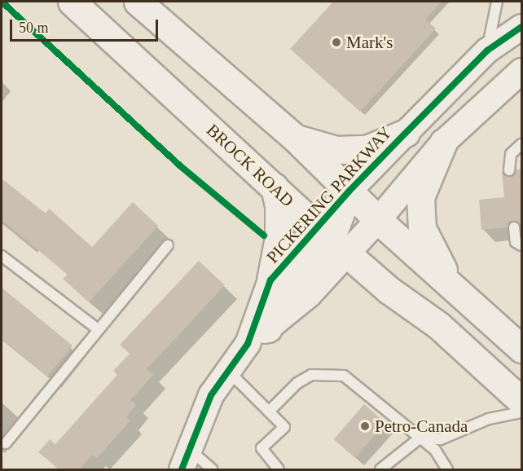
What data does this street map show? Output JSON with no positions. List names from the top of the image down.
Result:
{
  "streets": {
    "main road": ["BROCK ROAD"],
    "street": ["PICKERING PARKWAY"]
  },
  "crossings": [
    ["BROCK ROAD", "PICKERING PARKWAY"]
  ],
  "places": ["Mark's", "Petro-Canada"],
  "scale_bar": "50 m"
}
